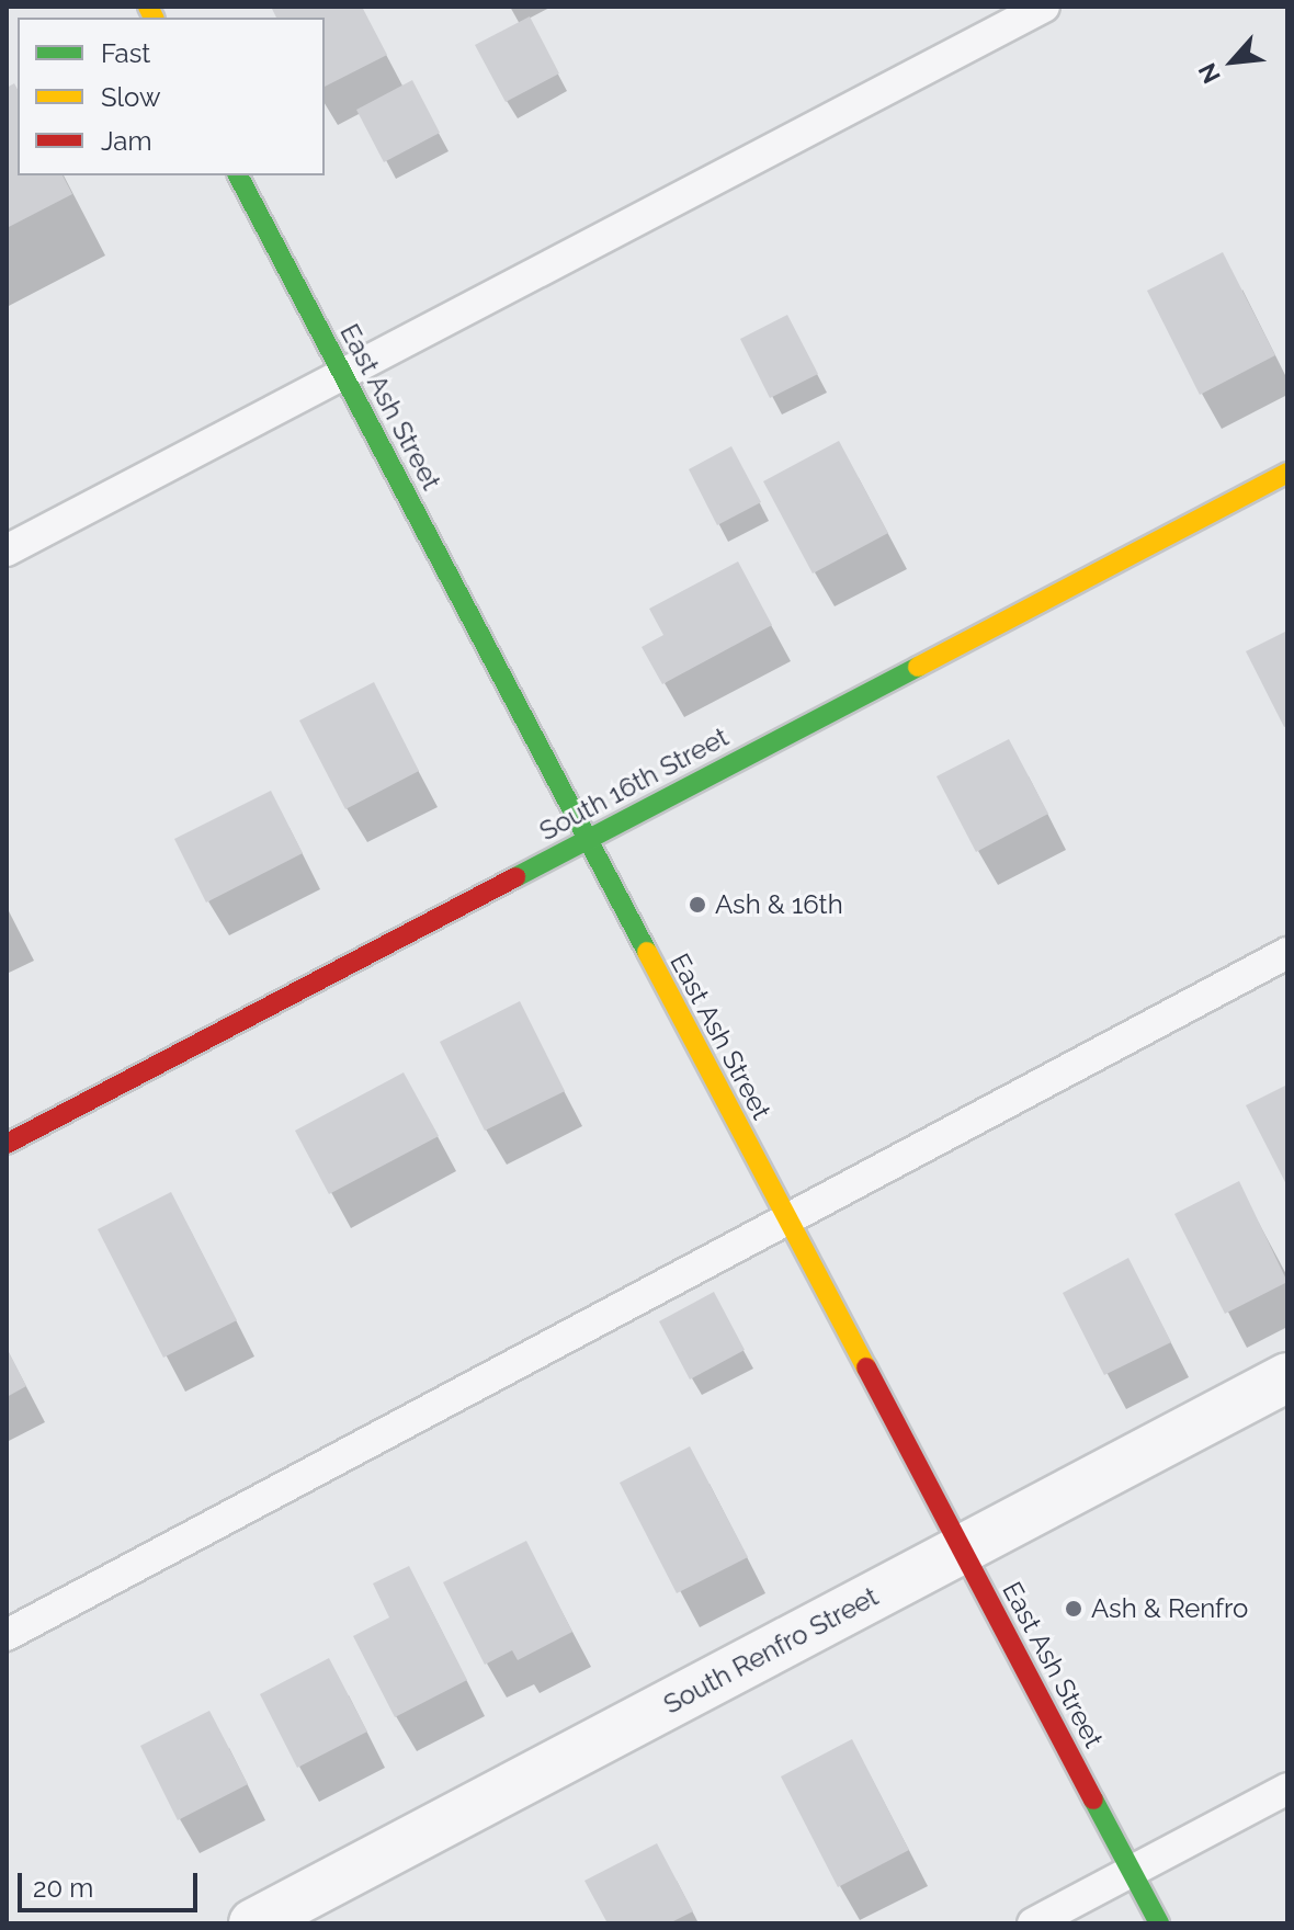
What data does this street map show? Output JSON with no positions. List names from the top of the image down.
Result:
{
  "streets": {
    "street": ["East Ash Street", "South 16th Street", "South Renfro Street"]
  },
  "crossings": [
    ["East Ash Street", "South 16th Street"],
    ["East Ash Street", "South Renfro Street"]
  ],
  "places": ["Ash & 16th", "Ash & Renfro"],
  "legend": ["Fast", "Slow", "Jam"],
  "scale_bar": "20 m",
  "north": "bottom left"
}
